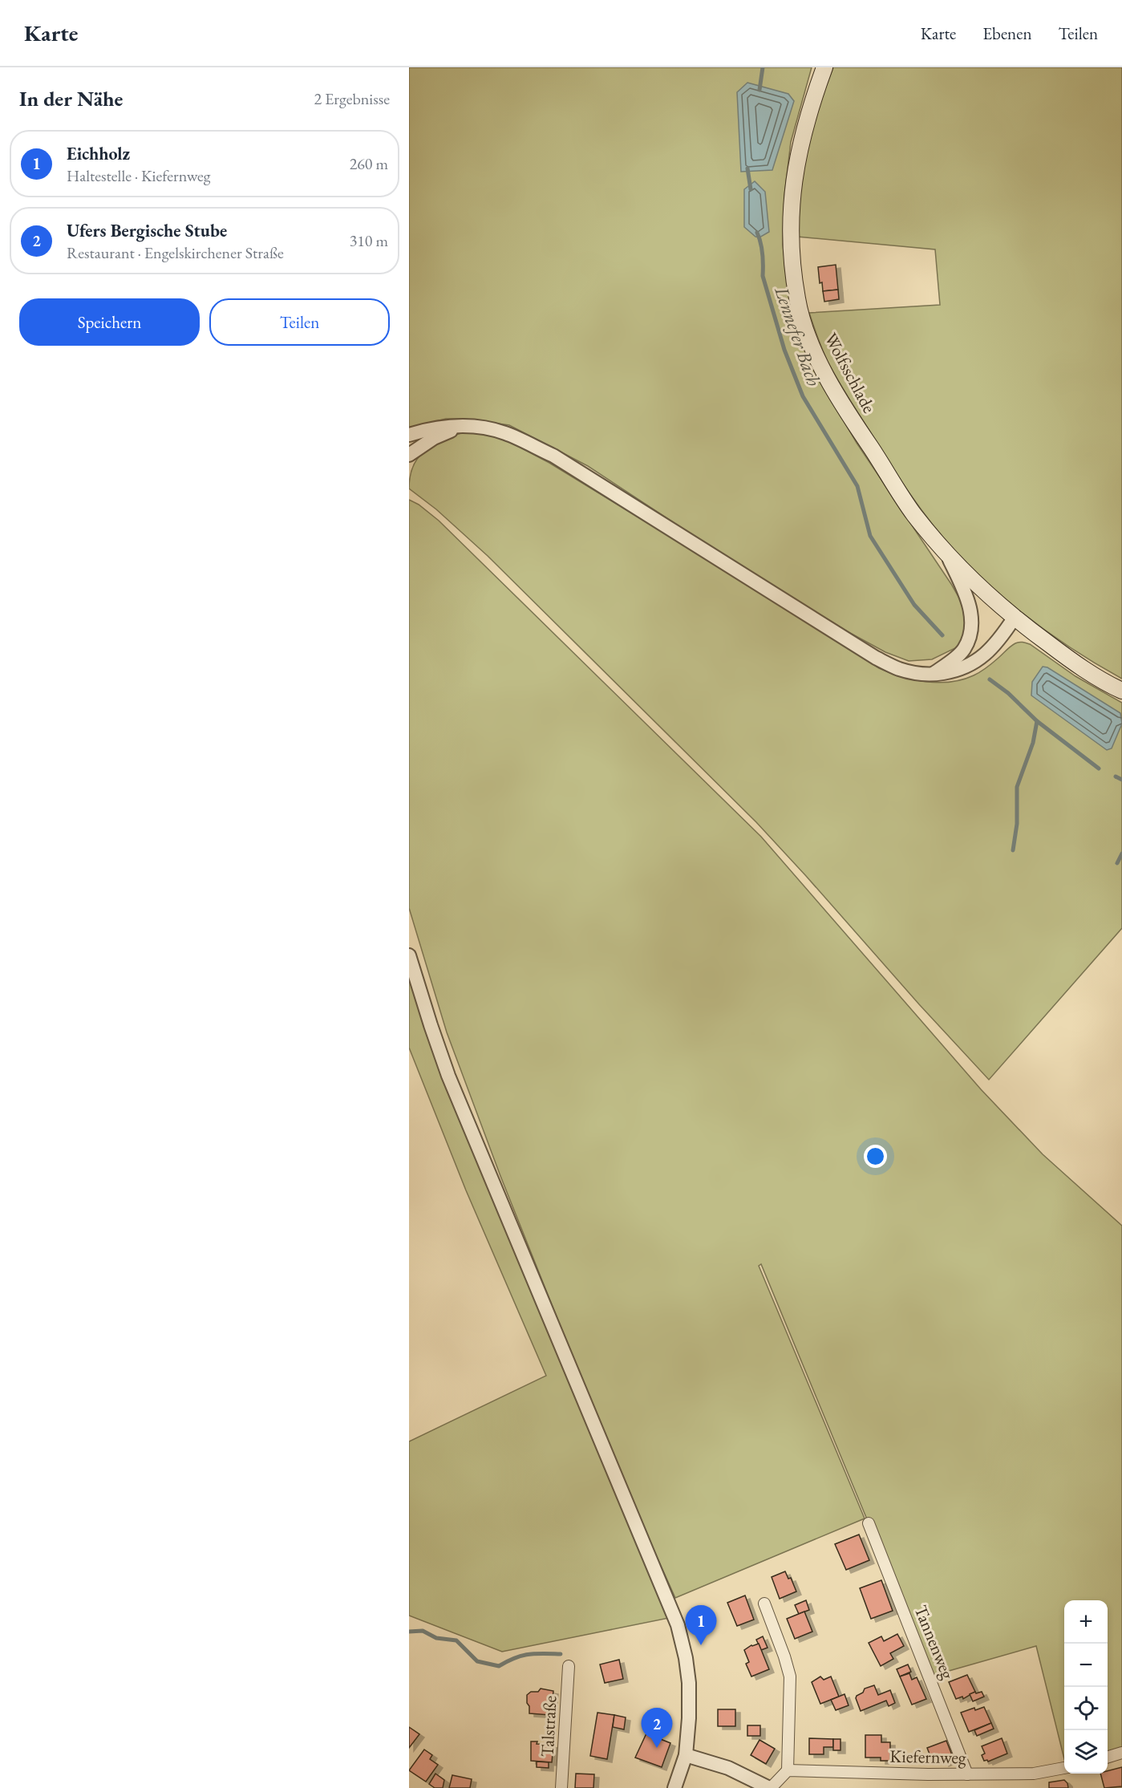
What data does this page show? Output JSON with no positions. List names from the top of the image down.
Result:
{
  "streets": {
    "main road": ["Wolfsschlade"],
    "street": ["Tannenweg", "Talstraße", "Kiefernweg"]
  },
  "crossings": [
    ["Tannenweg", "Kiefernweg"]
  ],
  "water": ["Lennefer Bach"],
  "page": {
    "header": "Karte",
    "nav": ["Karte", "Ebenen", "Teilen"],
    "heading": ["In der Nähe", "2 Ergebnisse"],
    "list": [
      {
        "mark": "1",
        "name": "Eichholz",
        "note": "Haltestelle · Kiefernweg",
        "value": "260 m"
      },
      {
        "mark": "2",
        "name": "Ufers Bergische Stube",
        "note": "Restaurant · Engelskirchener Straße",
        "value": "310 m"
      }
    ],
    "buttons": ["Speichern", "Teilen"],
    "map_buttons": ["+", "−"],
    "pins": ["1", "2"]
  }
}
